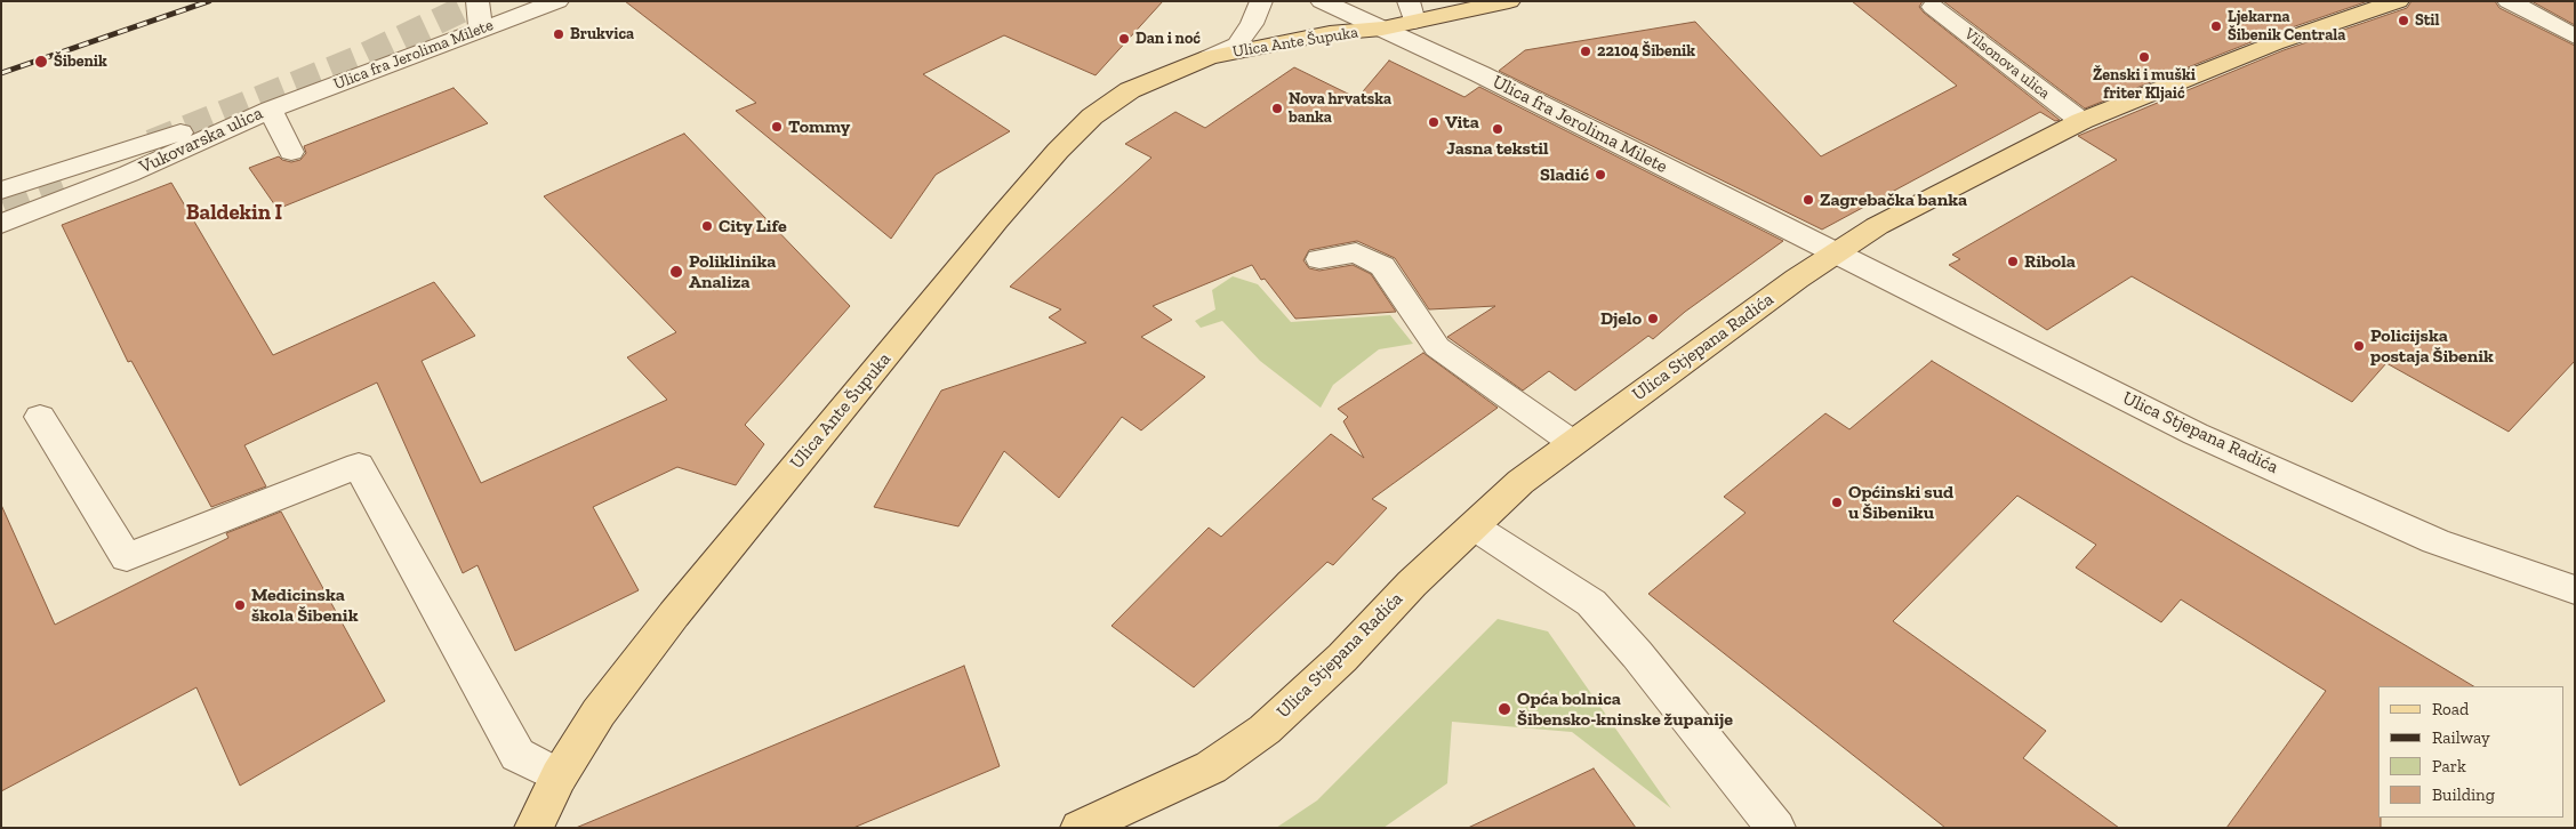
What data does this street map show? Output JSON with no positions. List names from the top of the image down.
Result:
{
  "streets": {
    "main road": ["Ulica Ante Šupuka", "Ulica Stjepana Radića"],
    "street": ["Ulica fra Jerolima Milete", "Vilsonova ulica", "Vukovarska ulica"]
  },
  "crossings": [
    ["Ulica Ante Šupuka", "Ulica fra Jerolima Milete"],
    ["Ulica fra Jerolima Milete", "Vukovarska ulica"],
    ["Ulica fra Jerolima Milete", "Ulica Stjepana Radića"],
    ["Vilsonova ulica", "Ulica Stjepana Radića"]
  ],
  "districts": ["Baldekin I"],
  "places": [
    "Stil",
    "Ljekarna Šibenik Centrala",
    "Brukvica",
    "Dan i noć",
    "22104 Šibenik",
    "Ženski i muški friter Kljaić",
    "Šibenik",
    "Nova hrvatska banka",
    "Vita",
    "Tommy",
    "Jasna tekstil",
    "Sladić",
    "Zagrebačka banka",
    "City Life",
    "Ribola",
    "Poliklinika Analiza",
    "Djelo",
    "Policijska postaja Šibenik",
    "Općinski sud u Šibeniku",
    "Medicinska škola Šibenik",
    "Opća bolnica Šibensko-kninske županije"
  ],
  "legend": [
    "Road",
    "Railway",
    "Park",
    "Building"
  ]
}
